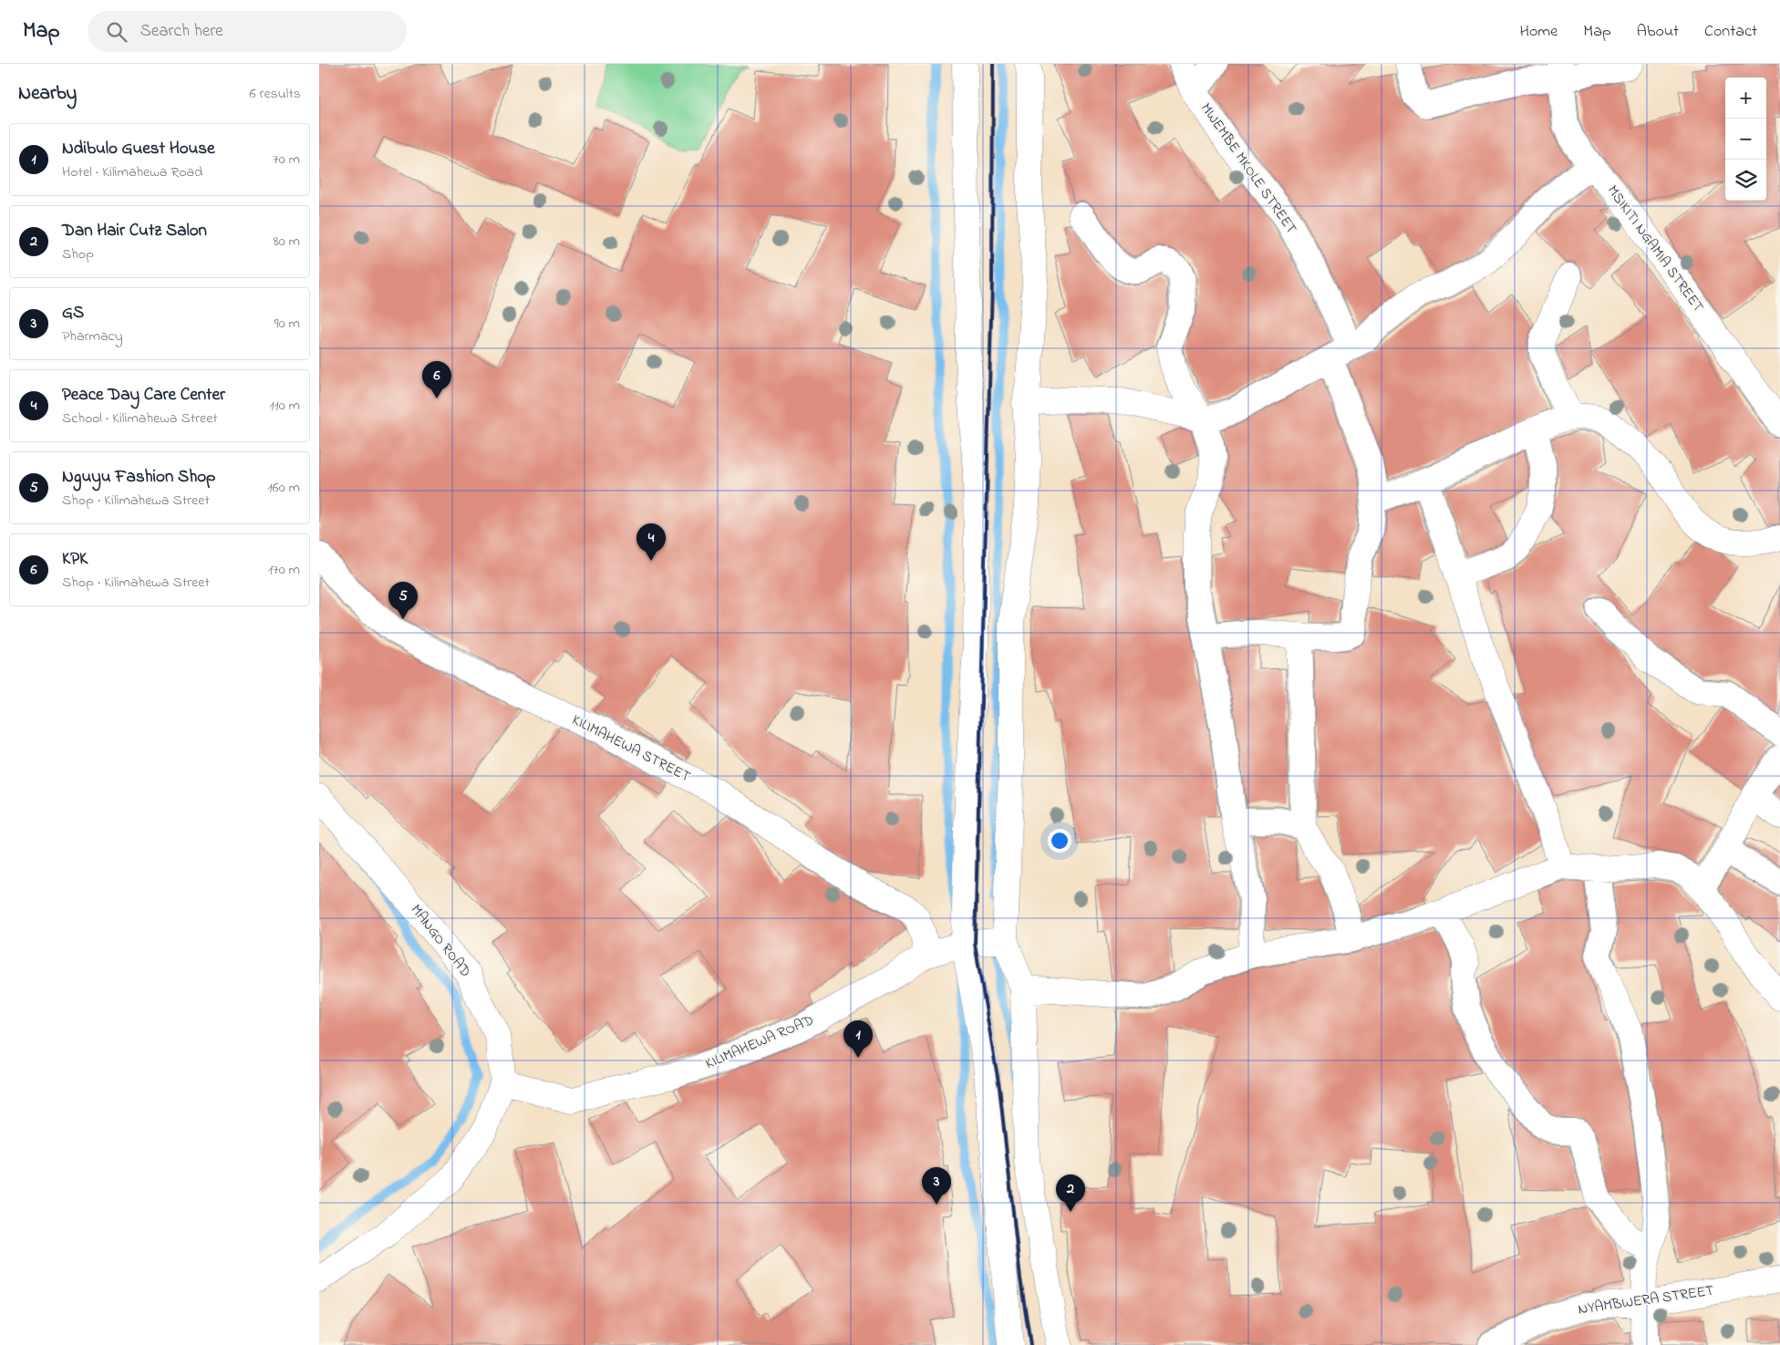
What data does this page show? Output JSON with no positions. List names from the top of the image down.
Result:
{
  "streets": {
    "street": [
      "MWEMBE MKOLE STREET",
      "MSIKITI NGAMIA STREET",
      "KILIMAHEWA STREET",
      "MANGO ROAD",
      "KILIMAHEWA ROAD",
      "NYAMBWERA STREET"
    ]
  },
  "crossings": [
    ["KILIMAHEWA STREET", "KILIMAHEWA ROAD"],
    ["MANGO ROAD", "KILIMAHEWA ROAD"]
  ],
  "page": {
    "header": "Map",
    "search": "Search here",
    "nav": [
      "Home",
      "Map",
      "About",
      "Contact"
    ],
    "heading": ["Nearby", "6 results"],
    "map_buttons": ["+", "−"],
    "list": [
      {
        "mark": "1",
        "name": "Ndibulo Guest House",
        "note": "Hotel · Kilimahewa Road",
        "value": "70 m"
      },
      {
        "mark": "2",
        "name": "Dan Hair Cutz Salon",
        "note": "Shop",
        "value": "80 m"
      },
      {
        "mark": "3",
        "name": "GS",
        "note": "Pharmacy",
        "value": "90 m"
      },
      {
        "mark": "4",
        "name": "Peace Day Care Center",
        "note": "School · Kilimahewa Street",
        "value": "110 m"
      },
      {
        "mark": "5",
        "name": "Nguyu Fashion Shop",
        "note": "Shop · Kilimahewa Street",
        "value": "160 m"
      },
      {
        "mark": "6",
        "name": "KPK",
        "note": "Shop · Kilimahewa Street",
        "value": "170 m"
      }
    ],
    "pins": [
      "6",
      "4",
      "5",
      "1",
      "3",
      "2"
    ]
  }
}
